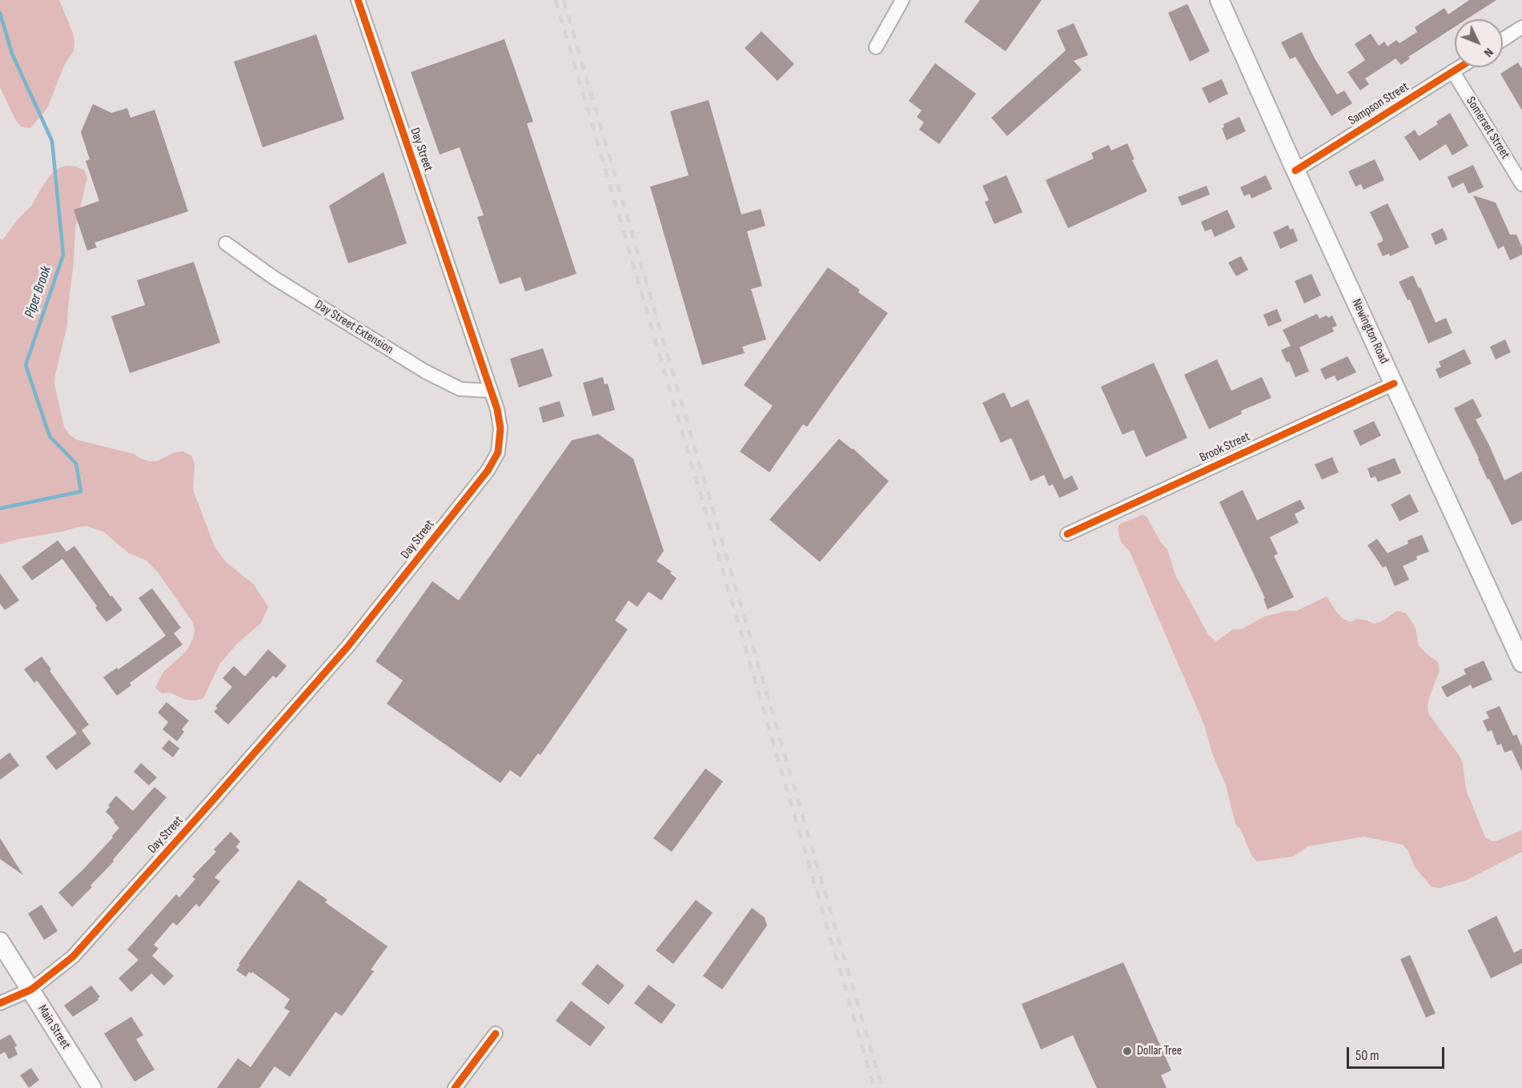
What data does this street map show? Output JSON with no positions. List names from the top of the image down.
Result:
{
  "streets": {
    "main road": ["Newington Road", "Main Street"],
    "street": [
      "Sampson Street",
      "Somerset Street",
      "Day Street",
      "Day Street Extension",
      "Brook Street"
    ]
  },
  "crossings": [
    ["Sampson Street", "Somerset Street"],
    ["Sampson Street", "Newington Road"],
    ["Day Street", "Day Street Extension"],
    ["Day Street", "Main Street"],
    ["Newington Road", "Brook Street"]
  ],
  "water": ["Piper Brook"],
  "places": ["Dollar Tree"],
  "scale_bar": "50 m",
  "north": "bottom right"
}
